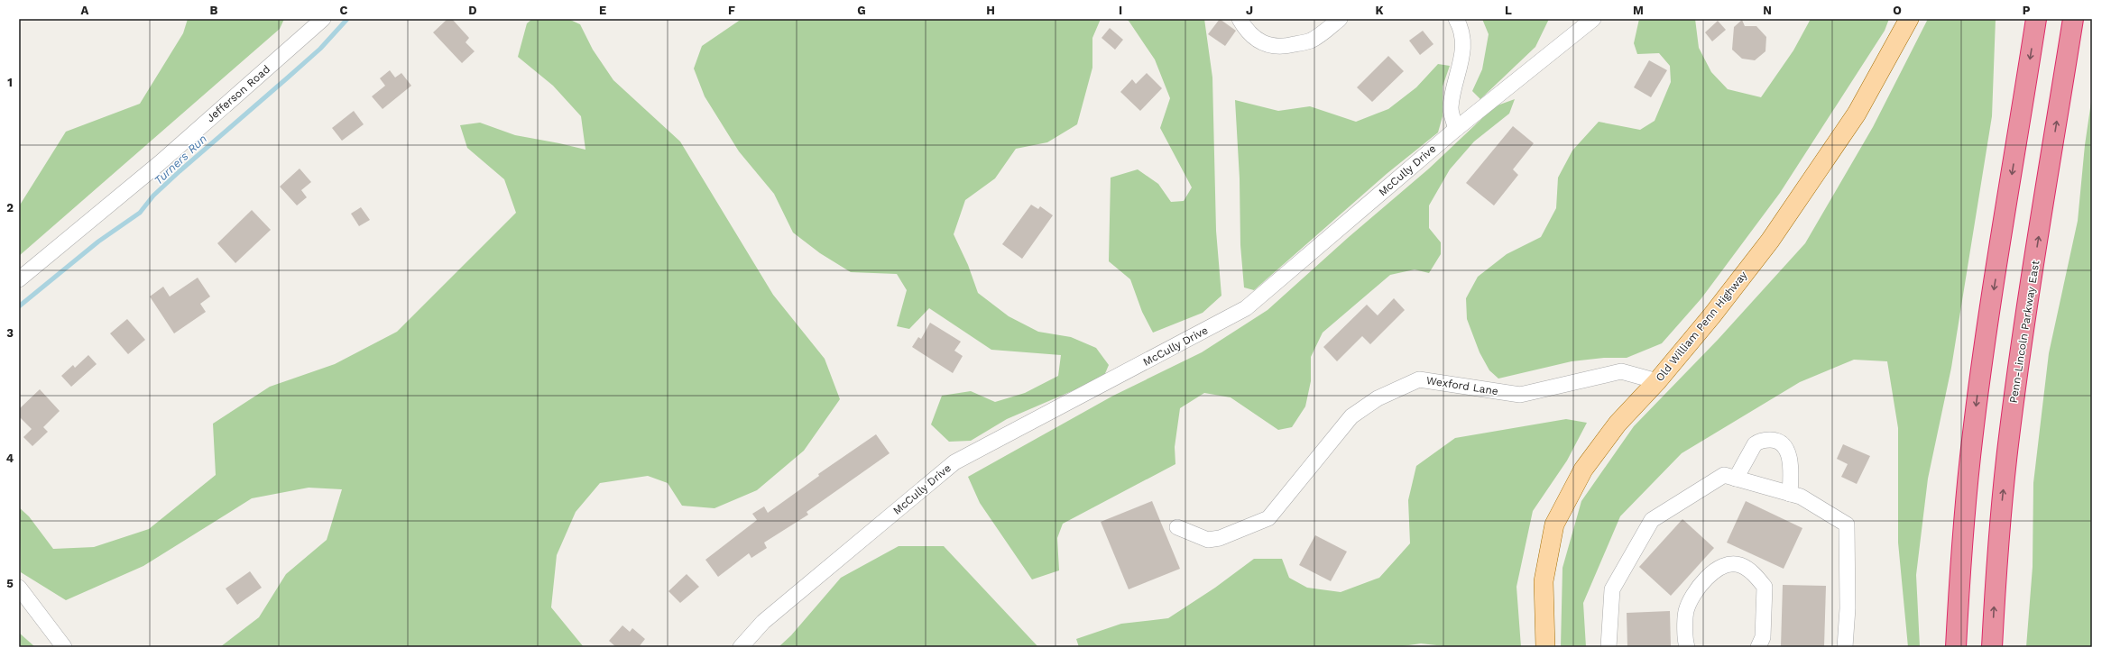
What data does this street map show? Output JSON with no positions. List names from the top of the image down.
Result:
{
  "streets": {
    "highway": ["Penn-Lincoln Parkway East"],
    "main road": ["Old William Penn Highway"],
    "street": ["Jefferson Road", "McCully Drive", "Wexford Lane"]
  },
  "crossings": [
    ["Old William Penn Highway", "Wexford Lane"]
  ],
  "water": ["Turners Run"],
  "grid": {
    "columns": [
      "A",
      "B",
      "C",
      "D",
      "E",
      "F",
      "G",
      "H",
      "I",
      "J",
      "K",
      "L",
      "M",
      "N",
      "O",
      "P"
    ],
    "rows": [
      "1",
      "2",
      "3",
      "4",
      "5"
    ]
  }
}
